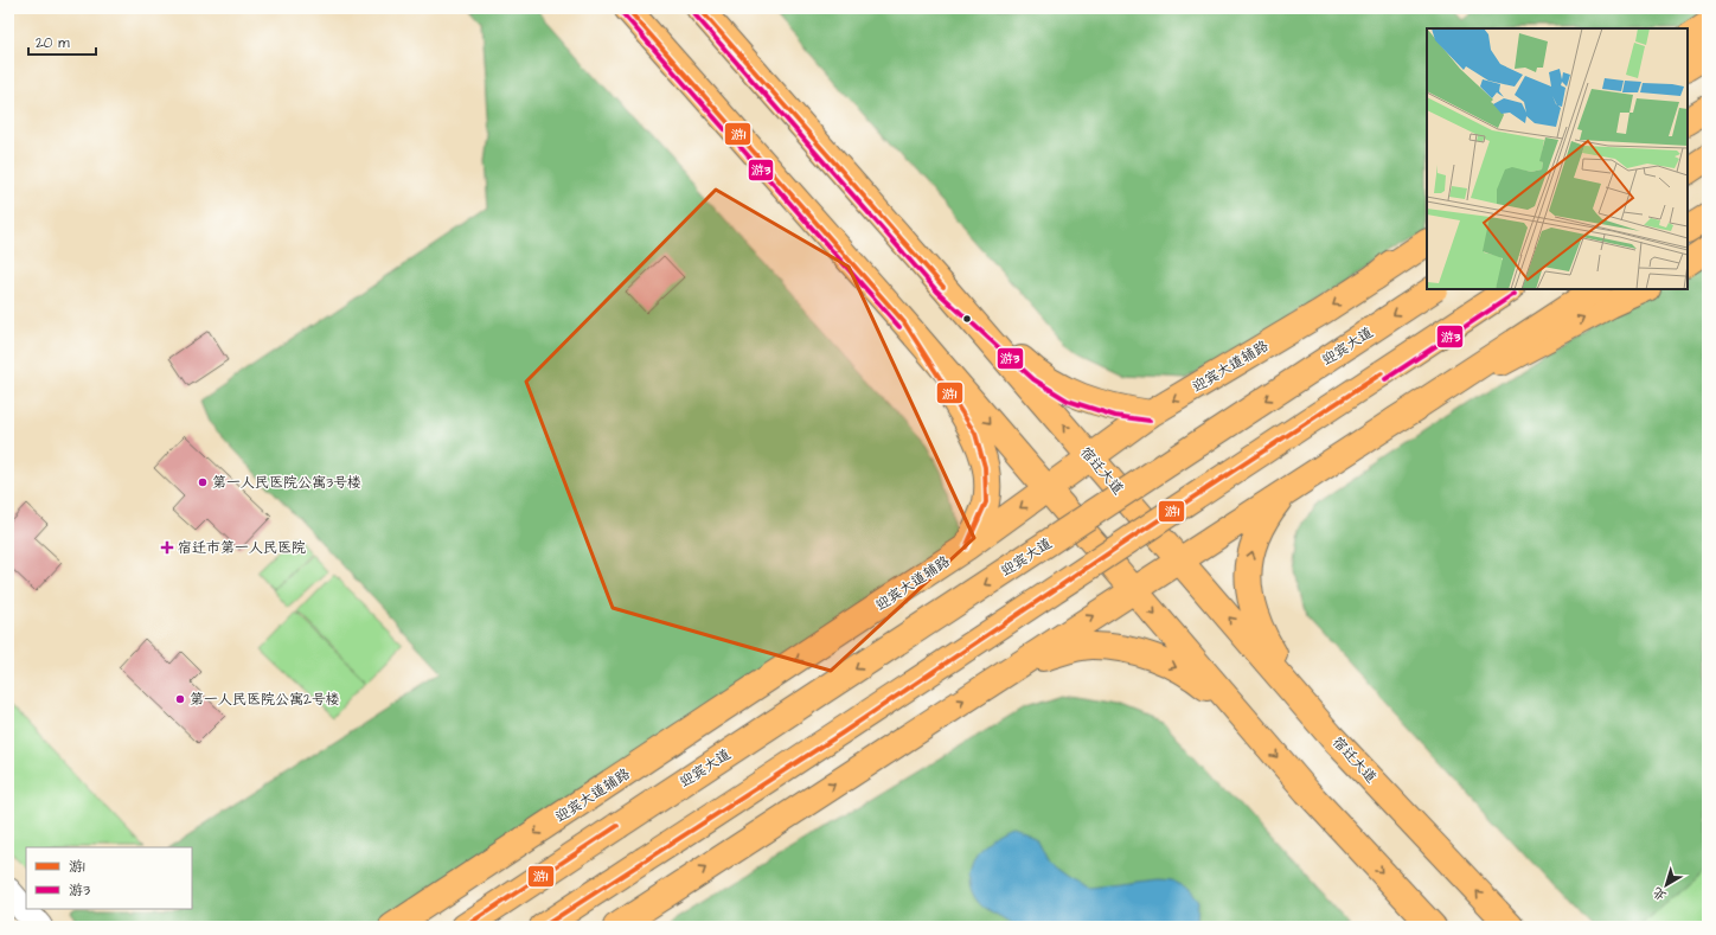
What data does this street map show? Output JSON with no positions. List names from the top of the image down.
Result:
{
  "streets": {
    "main road": ["迎宾大道", "迎宾大道辅路", "宿迁大道"]
  },
  "crossings": [
    ["迎宾大道辅路", "宿迁大道"]
  ],
  "places": {
    "other": ["第一人民医院公寓3号楼", "第一人民医院公寓2号楼"],
    "health": ["宿迁市第一人民医院"]
  },
  "lines": ["transit line 游1", "transit line 游3"],
  "legend": ["游1", "游3"],
  "scale_bar": "20 m",
  "north": "bottom left"
}
